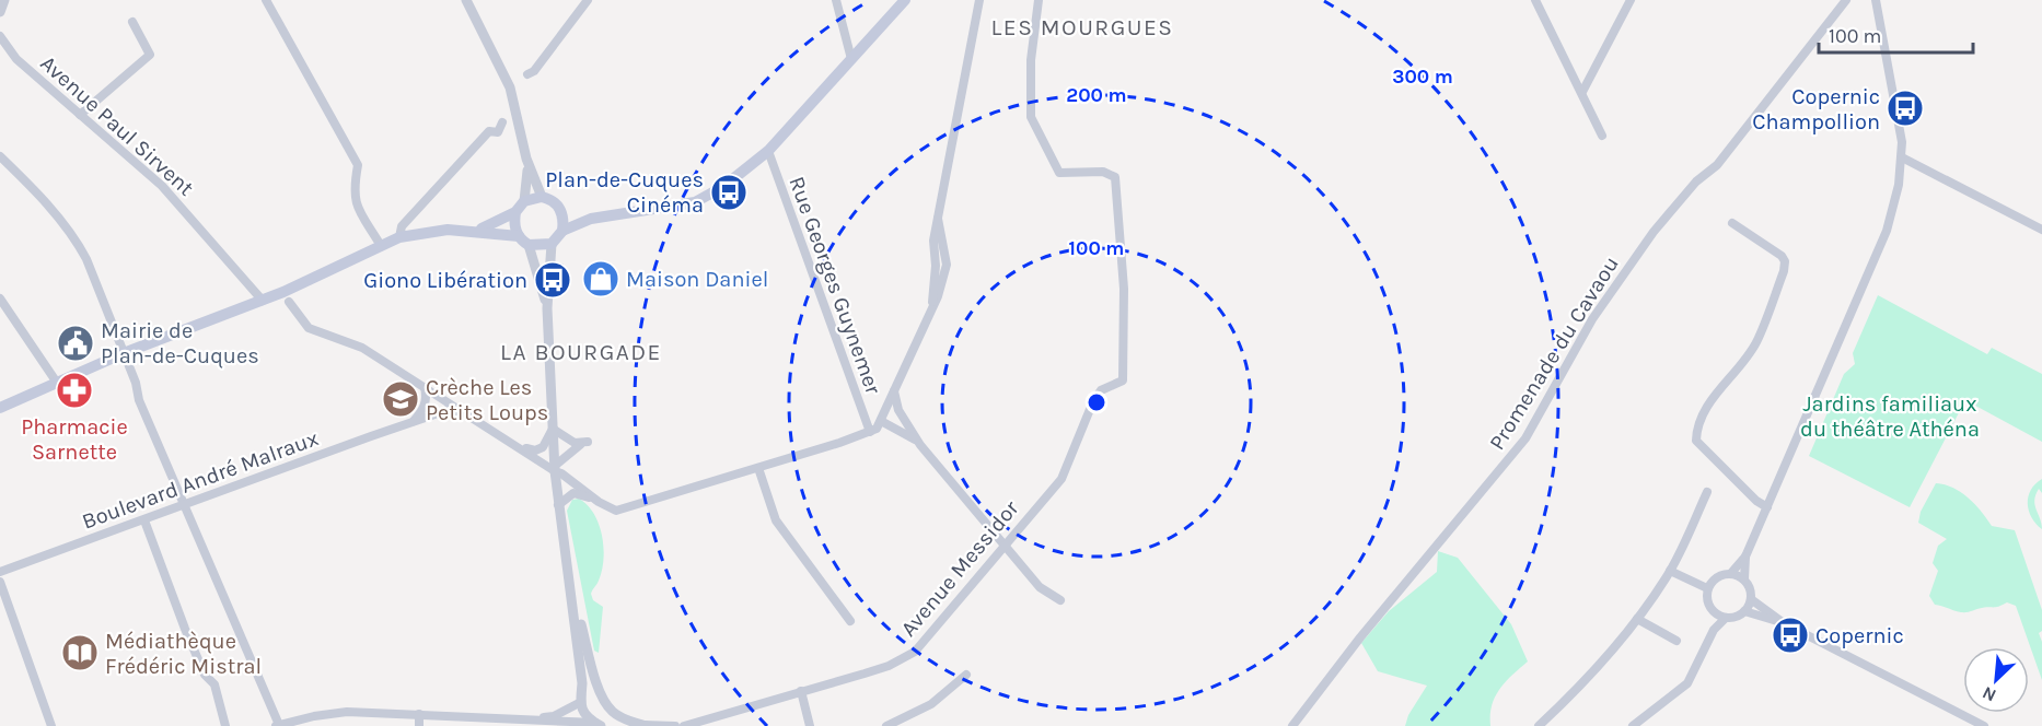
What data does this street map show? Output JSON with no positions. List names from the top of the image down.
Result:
{
  "streets": {
    "street": [
      "Avenue Paul Sirvent",
      "Rue Georges Guynemer",
      "Promenade du Cavaou",
      "Boulevard André Malraux",
      "Avenue Messidor"
    ]
  },
  "districts": ["LES MOURGUES", "LA BOURGADE"],
  "parks": ["Jardins familiaux du théâtre Athéna"],
  "places": {
    "bus stop": [
      "Copernic Champollion",
      "Plan-de-Cuques Cinéma",
      "Giono Libération",
      "Copernic"
    ],
    "shop": ["Maison Daniel"],
    "public building": ["Mairie de Plan-de-Cuques"],
    "pharmacy": ["Pharmacie Sarnette"],
    "school or university": ["Crèche Les Petits Loups"],
    "library": ["Médiathèque Frédéric Mistral"]
  },
  "scale_bar": "100 m",
  "north": "bottom left",
  "rings": ["300 m", "200 m", "100 m"]
}
